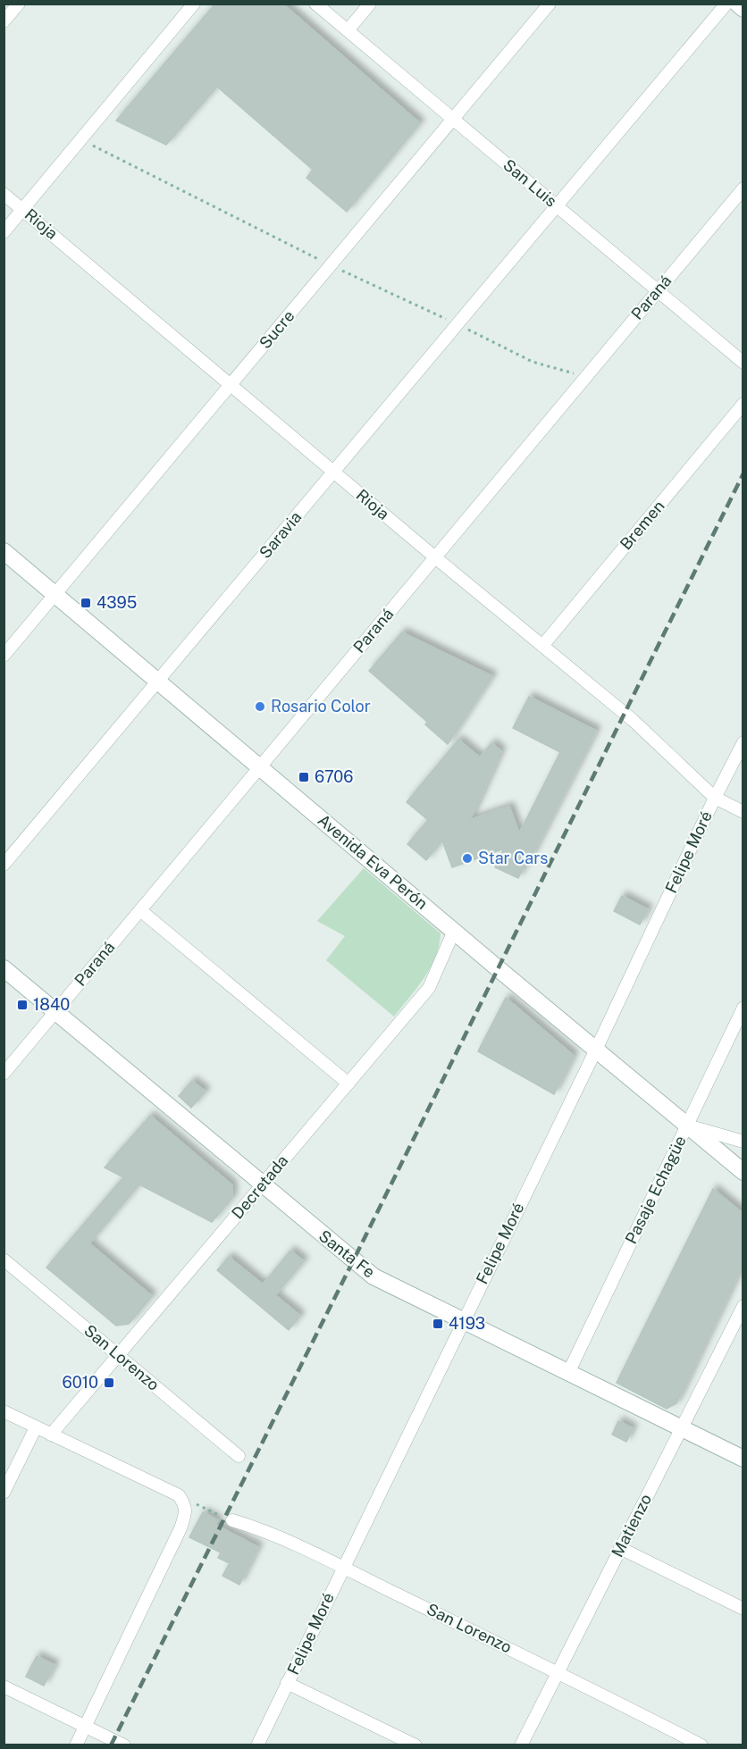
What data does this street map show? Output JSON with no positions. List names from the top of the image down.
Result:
{
  "streets": {
    "main road": ["Avenida Eva Perón", "Santa Fe"],
    "street": [
      "San Luis",
      "Rioja",
      "Paraná",
      "Sucre",
      "Bremen",
      "Saravia",
      "Felipe Moré",
      "Decretada",
      "Pasaje Echagüe",
      "San Lorenzo",
      "Matienzo"
    ]
  },
  "crossings": [
    ["San Luis", "Paraná"],
    ["San Luis", "Sucre"],
    ["San Luis", "Saravia"],
    ["Rioja", "Paraná"],
    ["Rioja", "Sucre"],
    ["Rioja", "Bremen"],
    ["Rioja", "Saravia"],
    ["Rioja", "Felipe Moré"],
    ["Paraná", "Avenida Eva Perón"],
    ["Paraná", "Santa Fe"],
    ["Sucre", "Avenida Eva Perón"],
    ["Saravia", "Avenida Eva Perón"],
    ["Felipe Moré", "Avenida Eva Perón"],
    ["Felipe Moré", "Santa Fe"],
    ["Felipe Moré", "San Lorenzo"],
    ["Avenida Eva Perón", "Decretada"],
    ["Avenida Eva Perón", "Pasaje Echagüe"],
    ["Decretada", "Santa Fe"],
    ["Decretada", "San Lorenzo"],
    ["Pasaje Echagüe", "Santa Fe"],
    ["Santa Fe", "Matienzo"],
    ["San Lorenzo", "Matienzo"]
  ],
  "places": {
    "transit": [
      "4395",
      "6706",
      "1840",
      "4193",
      "6010"
    ],
    "other": ["Rosario Color", "Star Cars"]
  }
}
